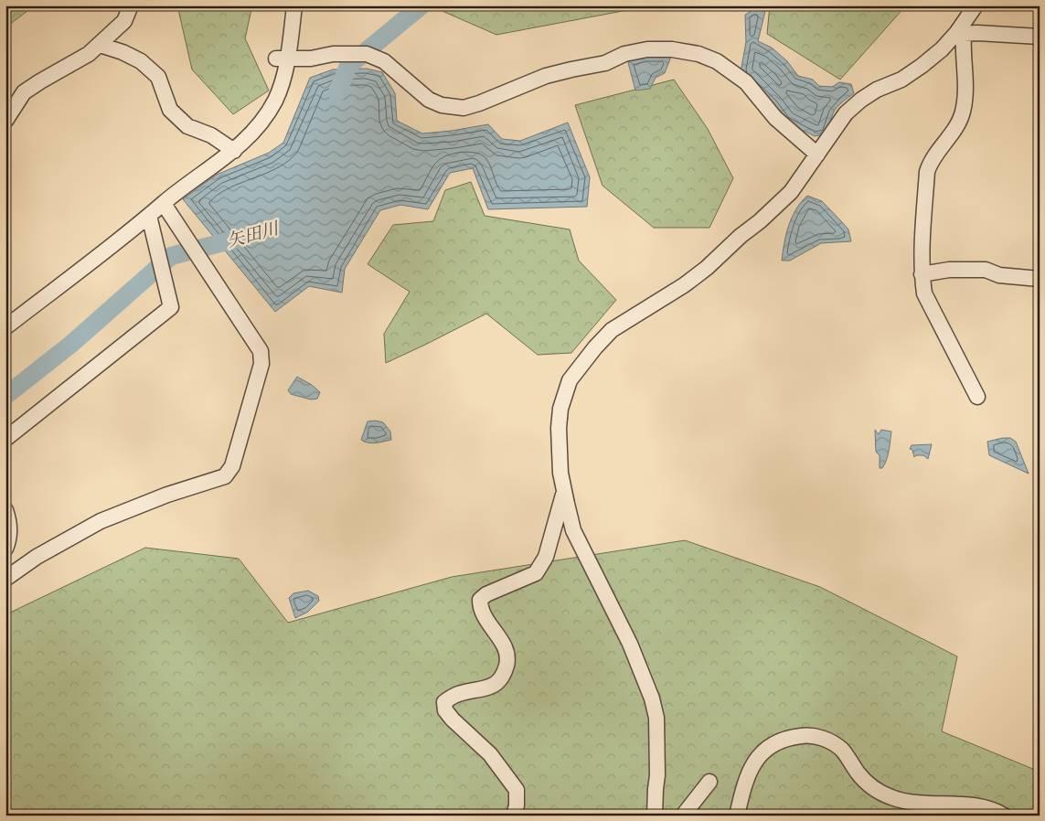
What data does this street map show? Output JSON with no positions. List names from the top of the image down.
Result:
{
  "water": ["矢田川"]
}
